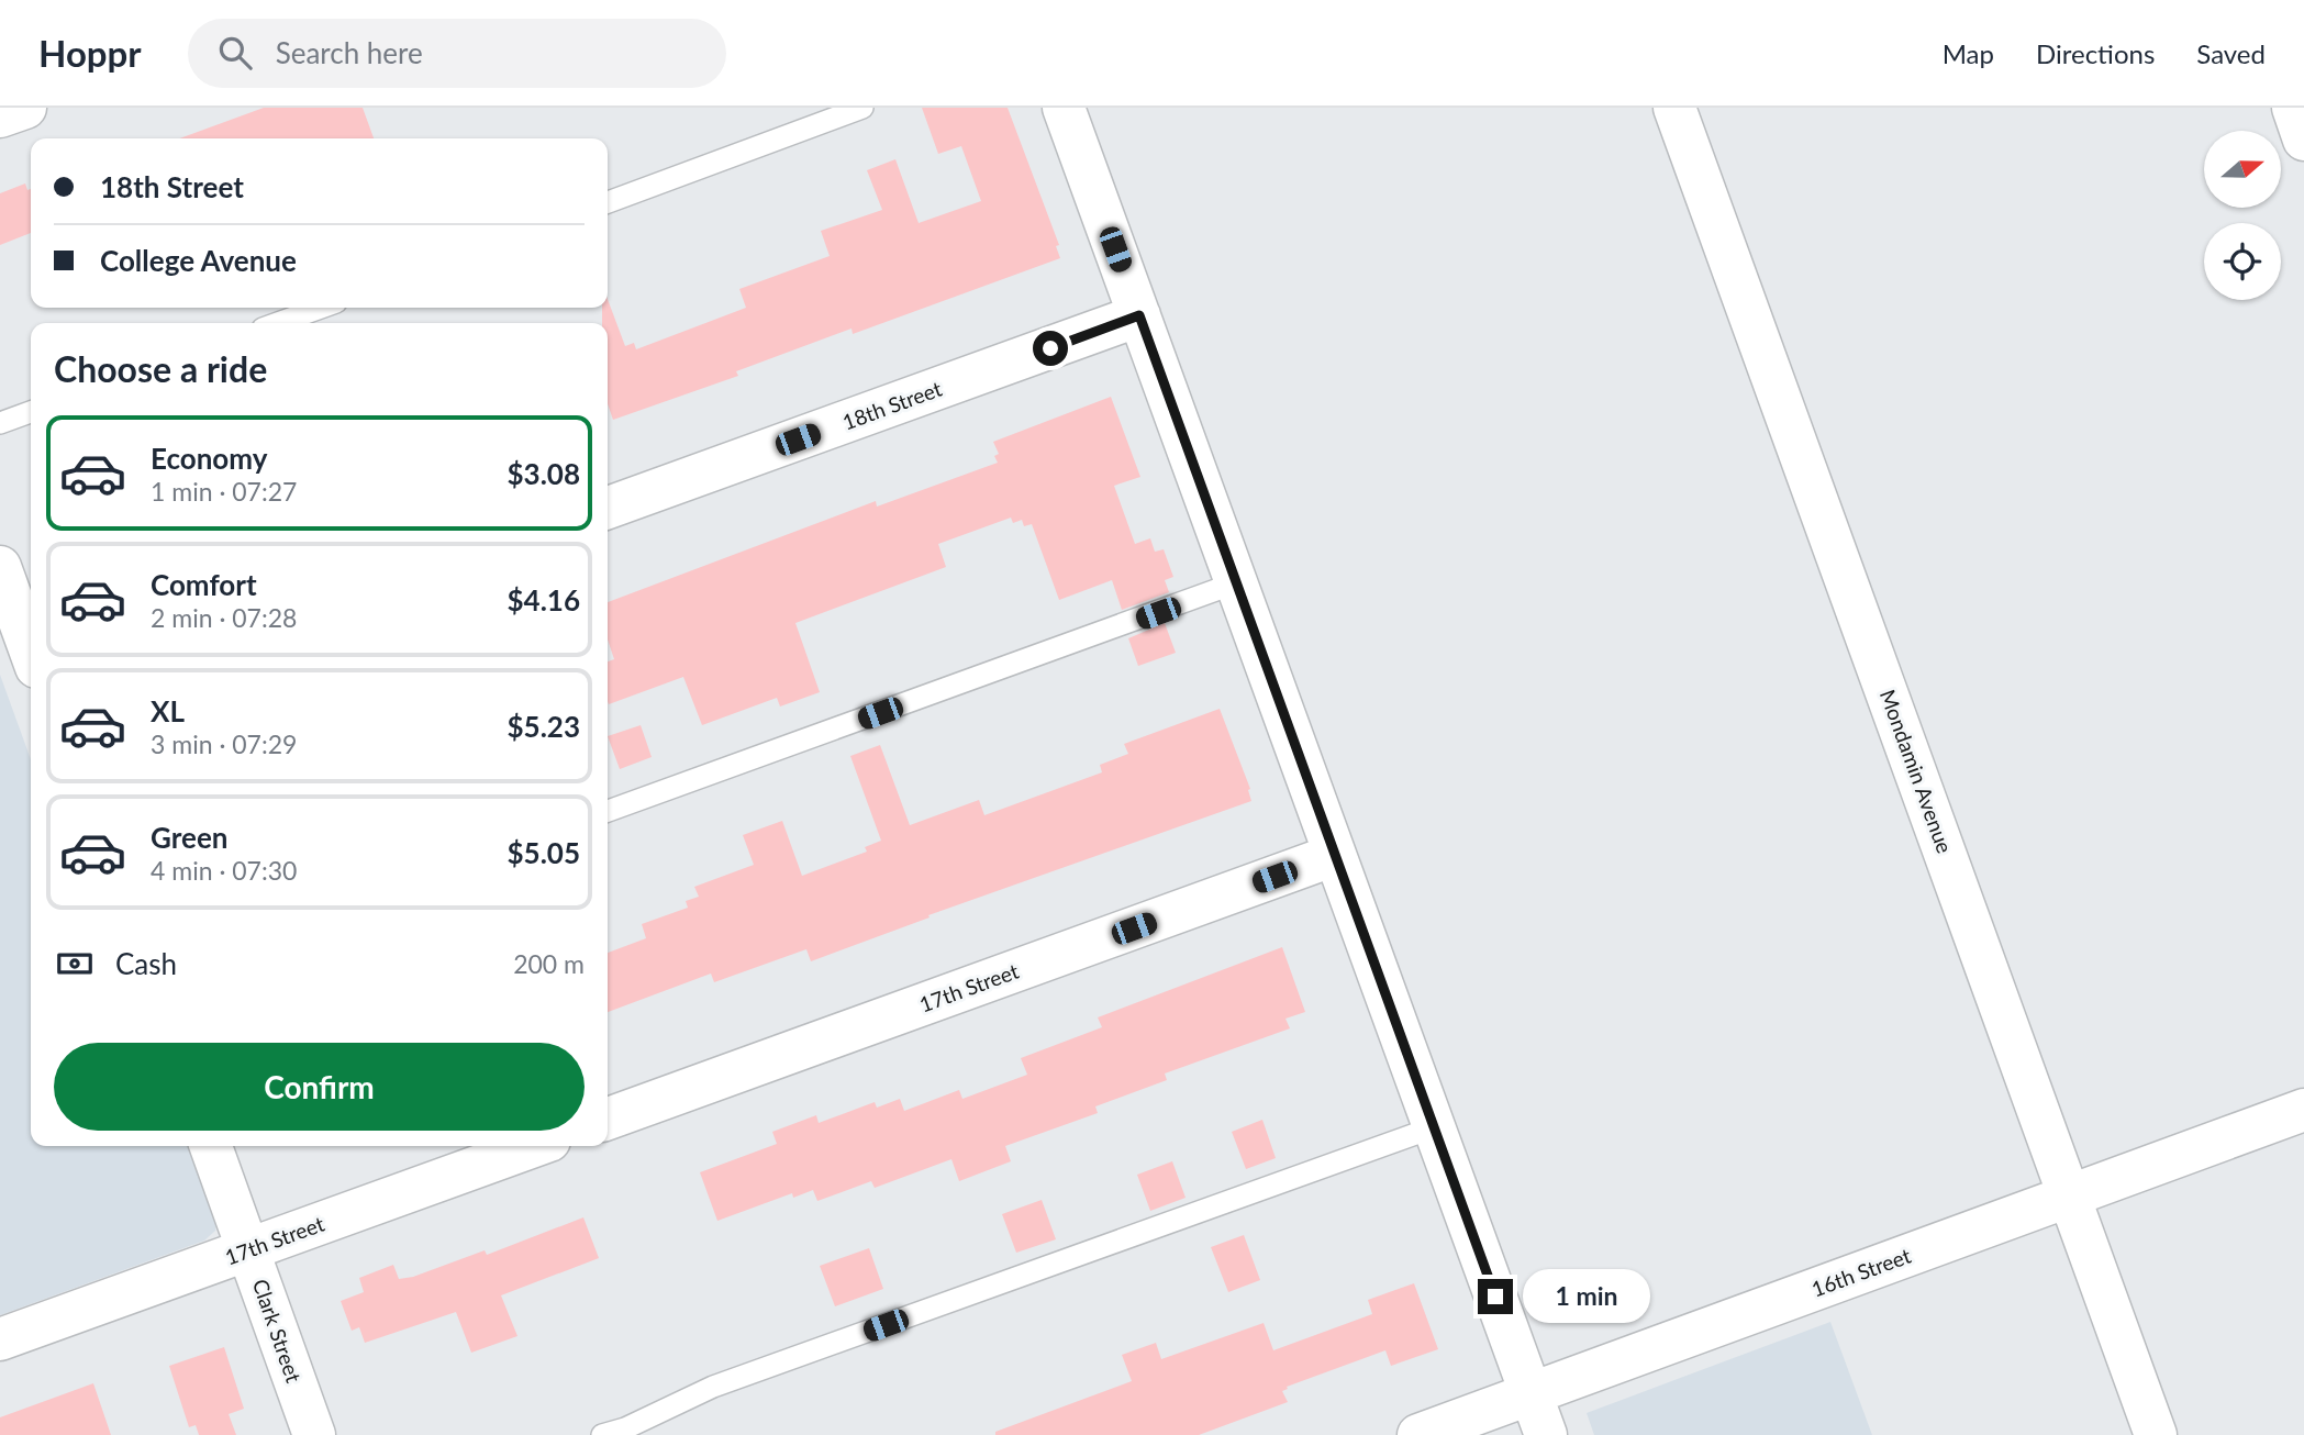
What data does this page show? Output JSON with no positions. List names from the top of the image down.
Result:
{
  "streets": {
    "street": [
      "18th Street",
      "Mondamin Avenue",
      "17th Street",
      "16th Street",
      "Clark Street"
    ]
  },
  "crossings": [
    ["Mondamin Avenue", "16th Street"],
    ["17th Street", "Clark Street"]
  ],
  "north": "right",
  "page": {
    "header": "Hoppr",
    "search": "Search here",
    "nav": ["Map", "Directions", "Saved"],
    "banner": ["18th Street", "College Avenue"],
    "heading": "Choose a ride",
    "list": [
      {
        "name": "Economy",
        "note": "1 min · 07:27",
        "value": "$3.08"
      },
      {
        "name": "Comfort",
        "note": "2 min · 07:28",
        "value": "$4.16"
      },
      {
        "name": "XL",
        "note": "3 min · 07:29",
        "value": "$5.23"
      },
      {
        "name": "Green",
        "note": "4 min · 07:30",
        "value": "$5.05"
      }
    ],
    "pay": ["Cash", "200 m"],
    "buttons": "Confirm",
    "bubble": "1 min"
  }
}
